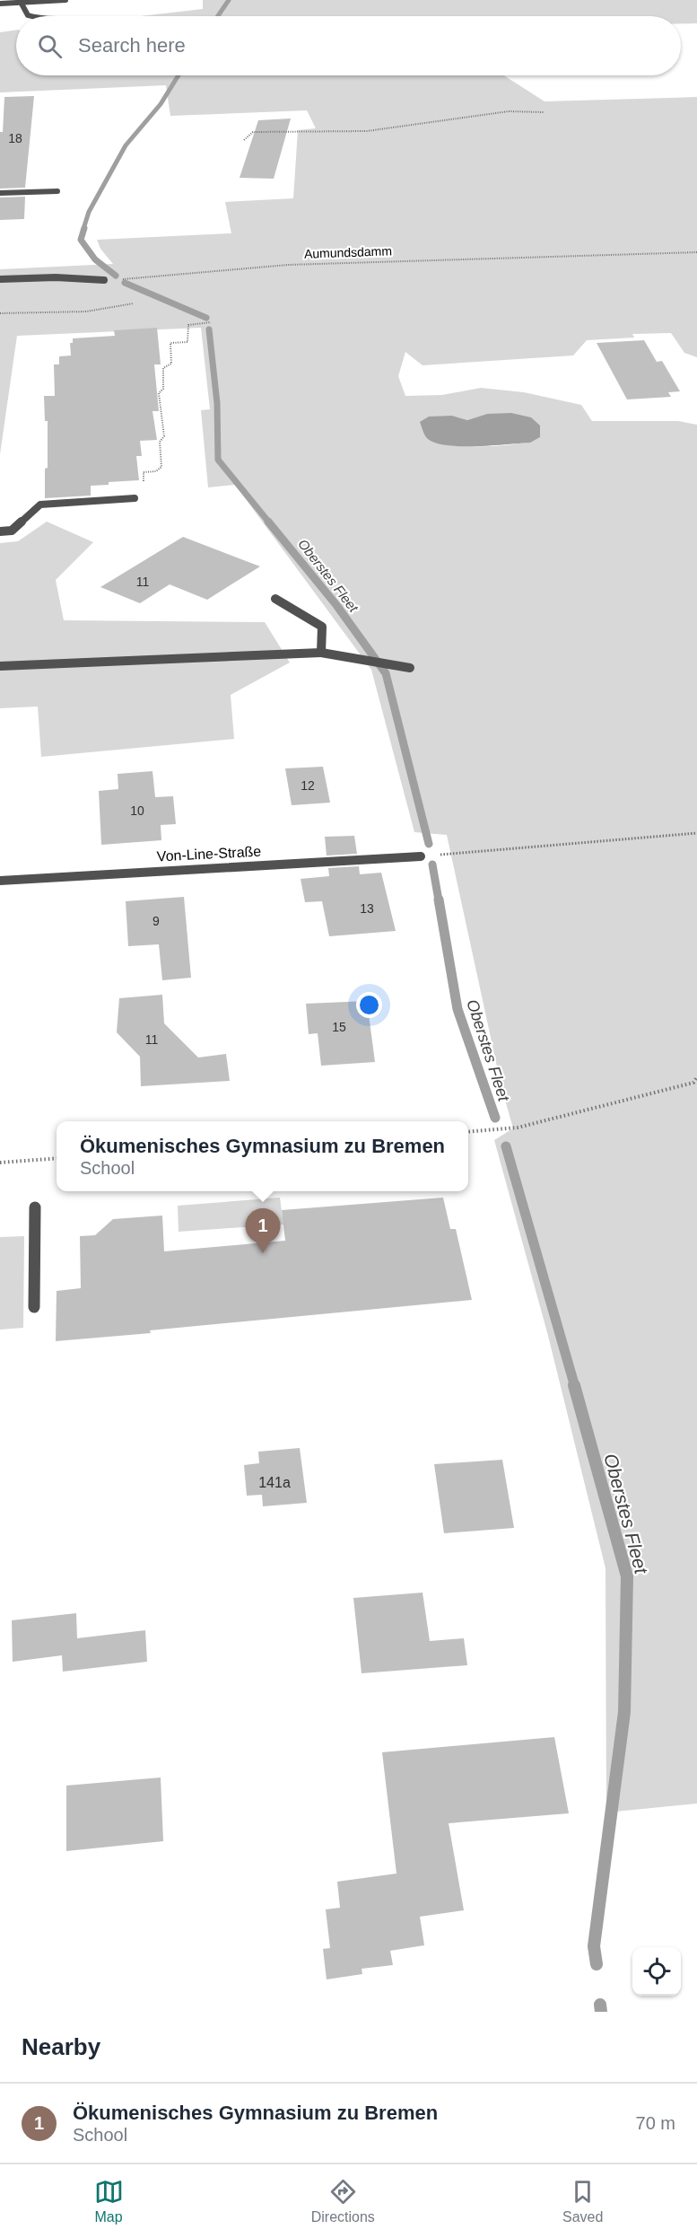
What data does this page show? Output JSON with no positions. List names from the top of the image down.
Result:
{
  "streets": {
    "street": ["Von-Line-Straße"],
    "path": ["Aumundsdamm"]
  },
  "water": ["Oberstes Fleet"],
  "house_numbers": [
    "18",
    "11",
    "12",
    "10",
    "13",
    "9",
    "15",
    "11",
    "141a"
  ],
  "page": {
    "search": "Search here",
    "popup": ["Ökumenisches Gymnasium zu Bremen", "School"],
    "pins": "1",
    "heading": "Nearby",
    "list": [
      {
        "mark": "1",
        "name": "Ökumenisches Gymnasium zu Bremen",
        "note": "School",
        "value": "70 m"
      }
    ],
    "nav": ["Map", "Directions", "Saved"]
  }
}
